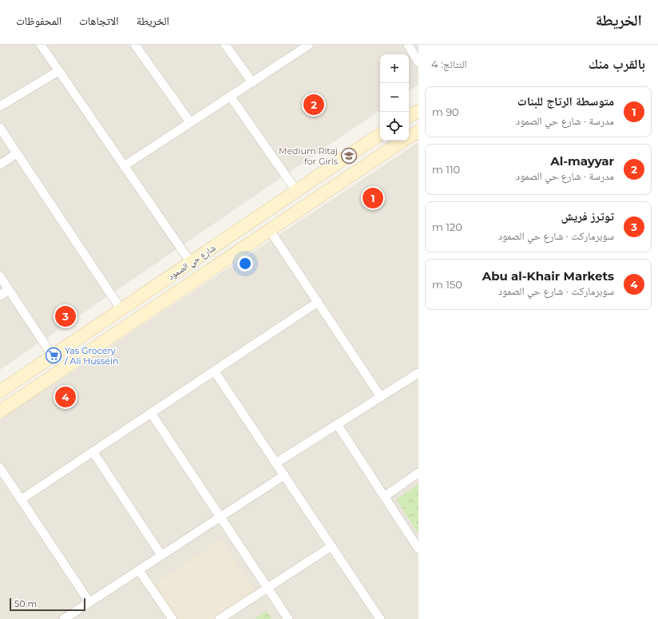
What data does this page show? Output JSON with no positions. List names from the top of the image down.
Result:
{
  "streets": {
    "street": ["شارع حي الصمود"]
  },
  "places": {
    "school or university": ["Medium Ritaj for Girls"],
    "supermarket": ["Yas Grocery / Ali Hussein"]
  },
  "scale_bar": "50 m",
  "page": {
    "header": "الخريطة",
    "nav": ["الخريطة", "الاتجاهات", "المحفوظات"],
    "heading": ["بالقرب منك", "النتائج: 4"],
    "map_buttons": ["+", "−"],
    "list": [
      {
        "mark": "1",
        "name": "متوسطة الرتاج للبنات",
        "note": "مدرسة · شارع حي الصمود",
        "value": "90 m"
      },
      {
        "mark": "2",
        "name": "Al-mayyar",
        "note": "مدرسة · شارع حي الصمود",
        "value": "110 m"
      },
      {
        "mark": "3",
        "name": "توترز فريش",
        "note": "سوبرماركت · شارع حي الصمود",
        "value": "120 m"
      },
      {
        "mark": "4",
        "name": "Abu al-Khair Markets",
        "note": "سوبرماركت · شارع حي الصمود",
        "value": "150 m"
      }
    ],
    "pins": [
      "2",
      "1",
      "3",
      "4"
    ],
    "scale": "50 m"
  }
}
